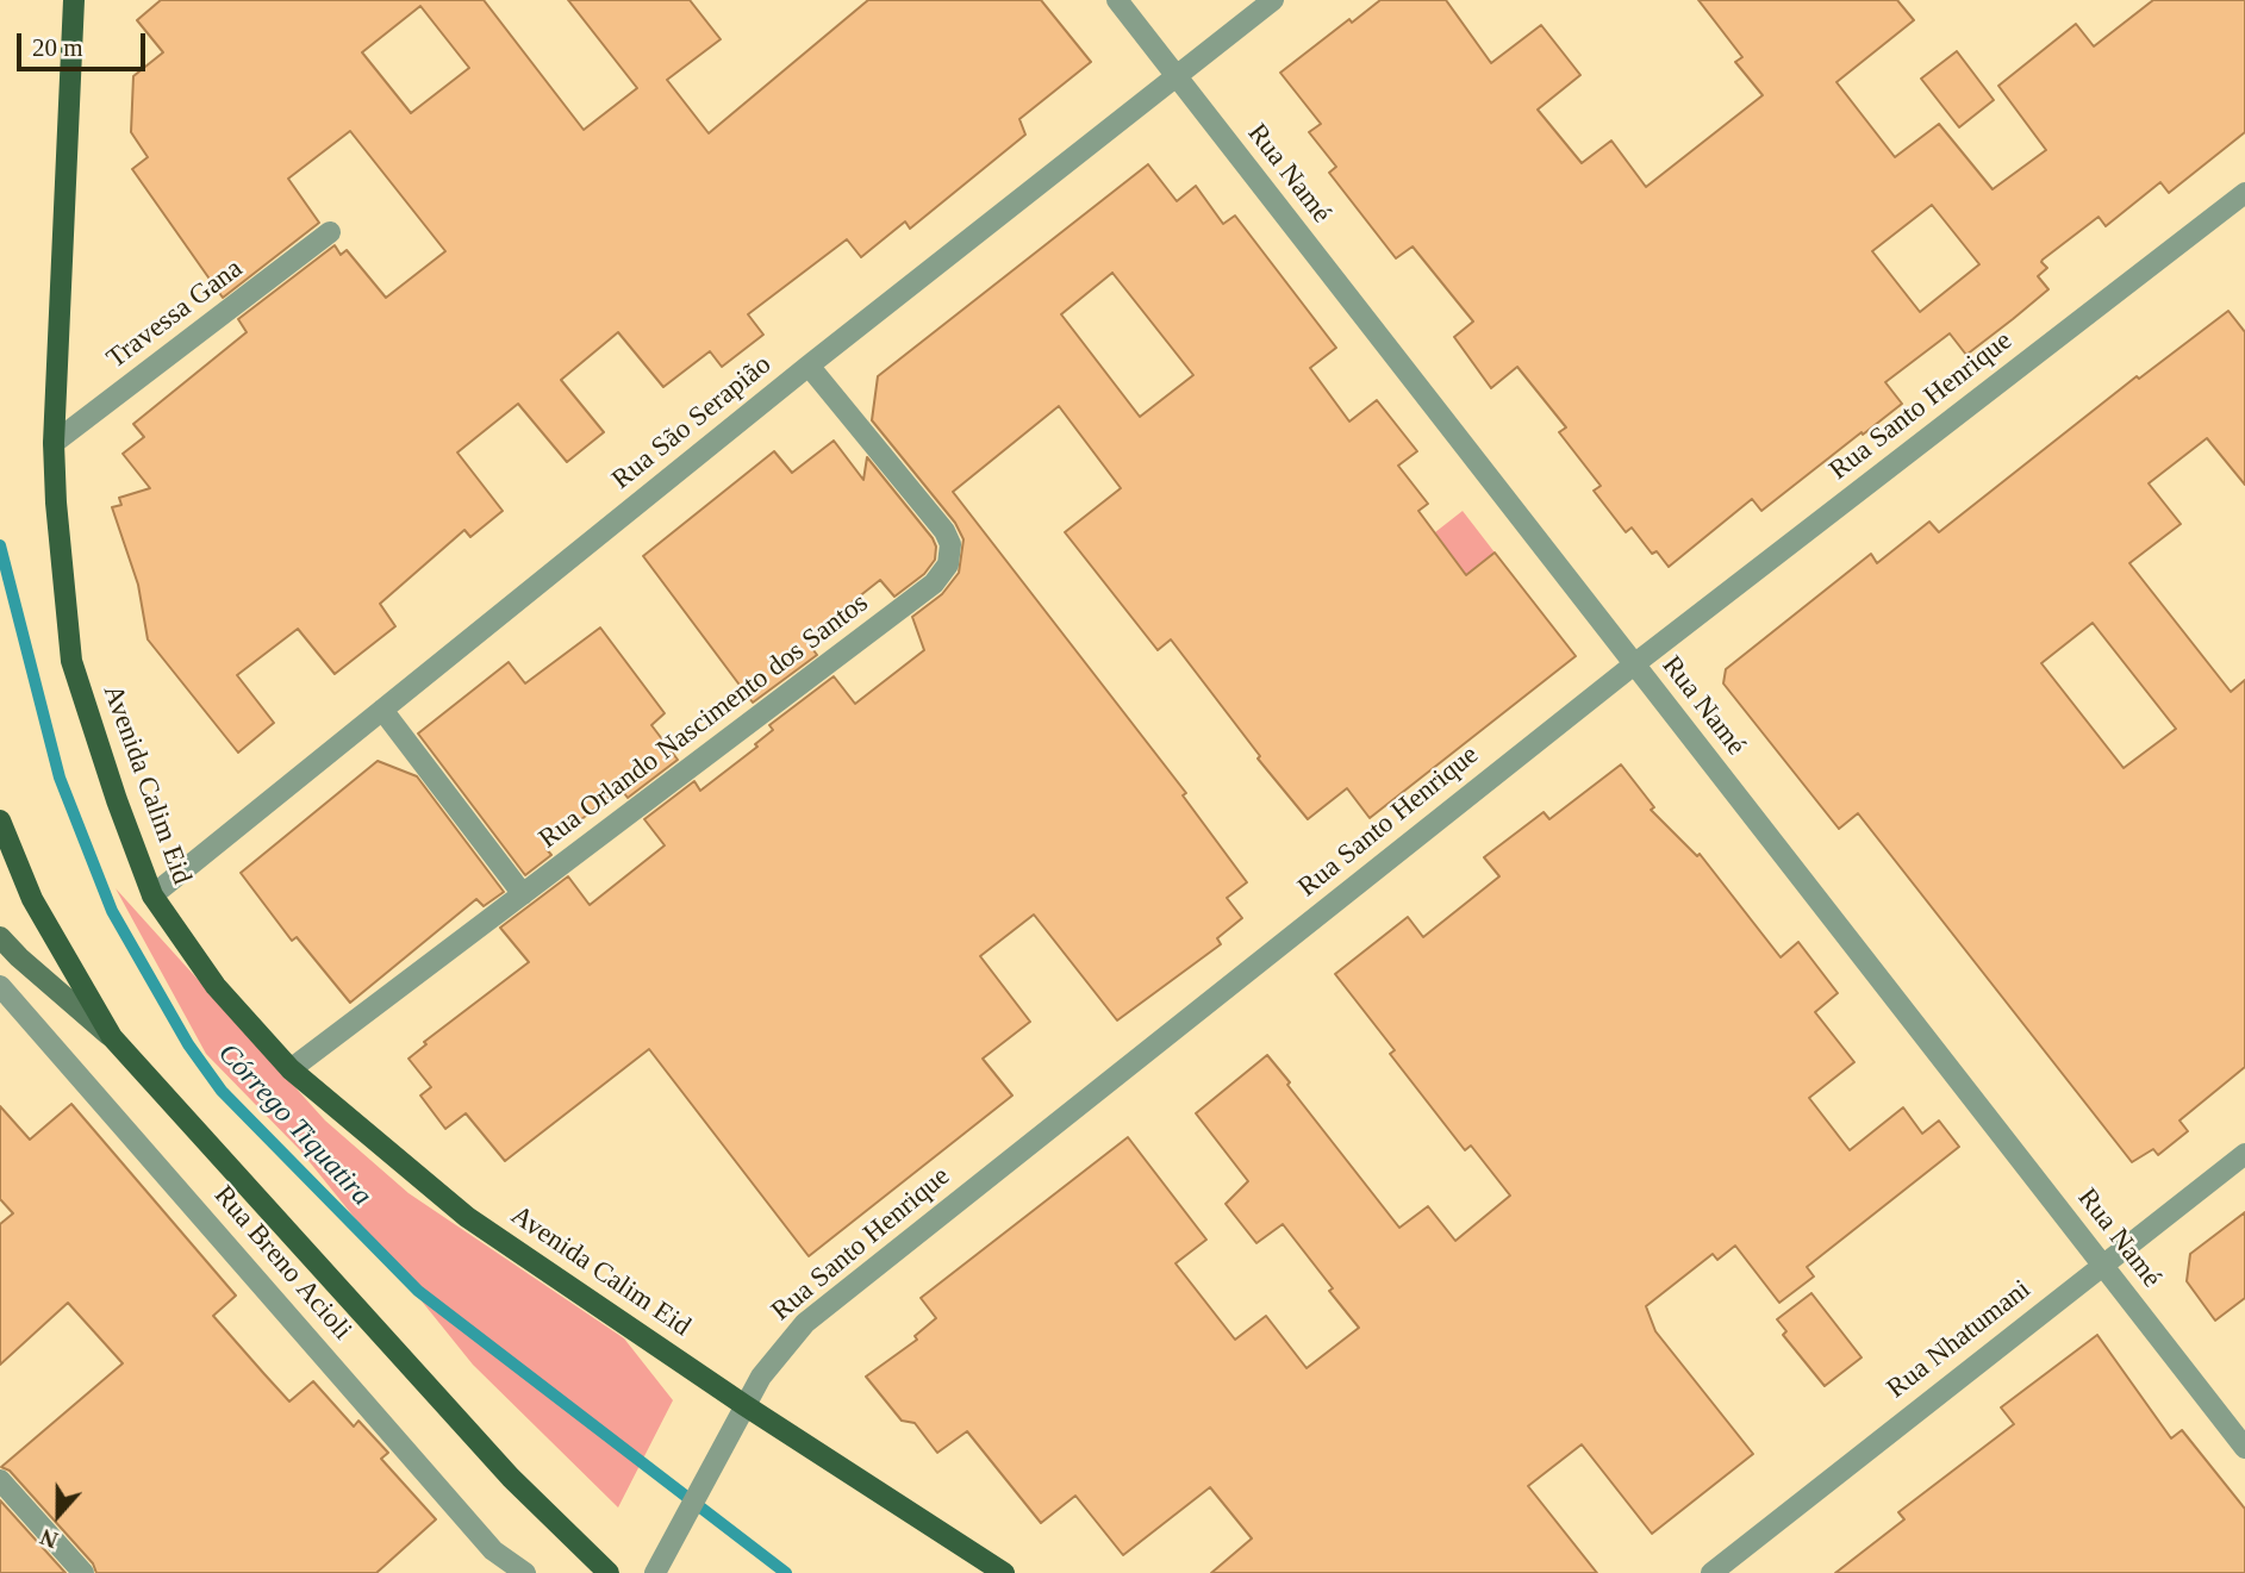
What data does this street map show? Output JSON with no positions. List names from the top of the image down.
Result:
{
  "streets": {
    "main road": ["Avenida Calim Eid"],
    "street": [
      "Rua Namé",
      "Travessa Gana",
      "Rua Santo Henrique",
      "Rua São Serapião",
      "Rua Orlando Nascimento dos Santos",
      "Rua Breno Acioli",
      "Rua Nhatumani"
    ]
  },
  "crossings": [
    ["Rua Namé", "Rua Santo Henrique"],
    ["Rua Namé", "Rua São Serapião"],
    ["Rua Namé", "Rua Nhatumani"],
    ["Travessa Gana", "Avenida Calim Eid"],
    ["Rua Santo Henrique", "Avenida Calim Eid"],
    ["Rua São Serapião", "Rua Orlando Nascimento dos Santos"],
    ["Rua São Serapião", "Avenida Calim Eid"],
    ["Rua Orlando Nascimento dos Santos", "Avenida Calim Eid"]
  ],
  "water": ["Córrego Tiquatira"],
  "scale_bar": "20 m",
  "north": "bottom"
}
